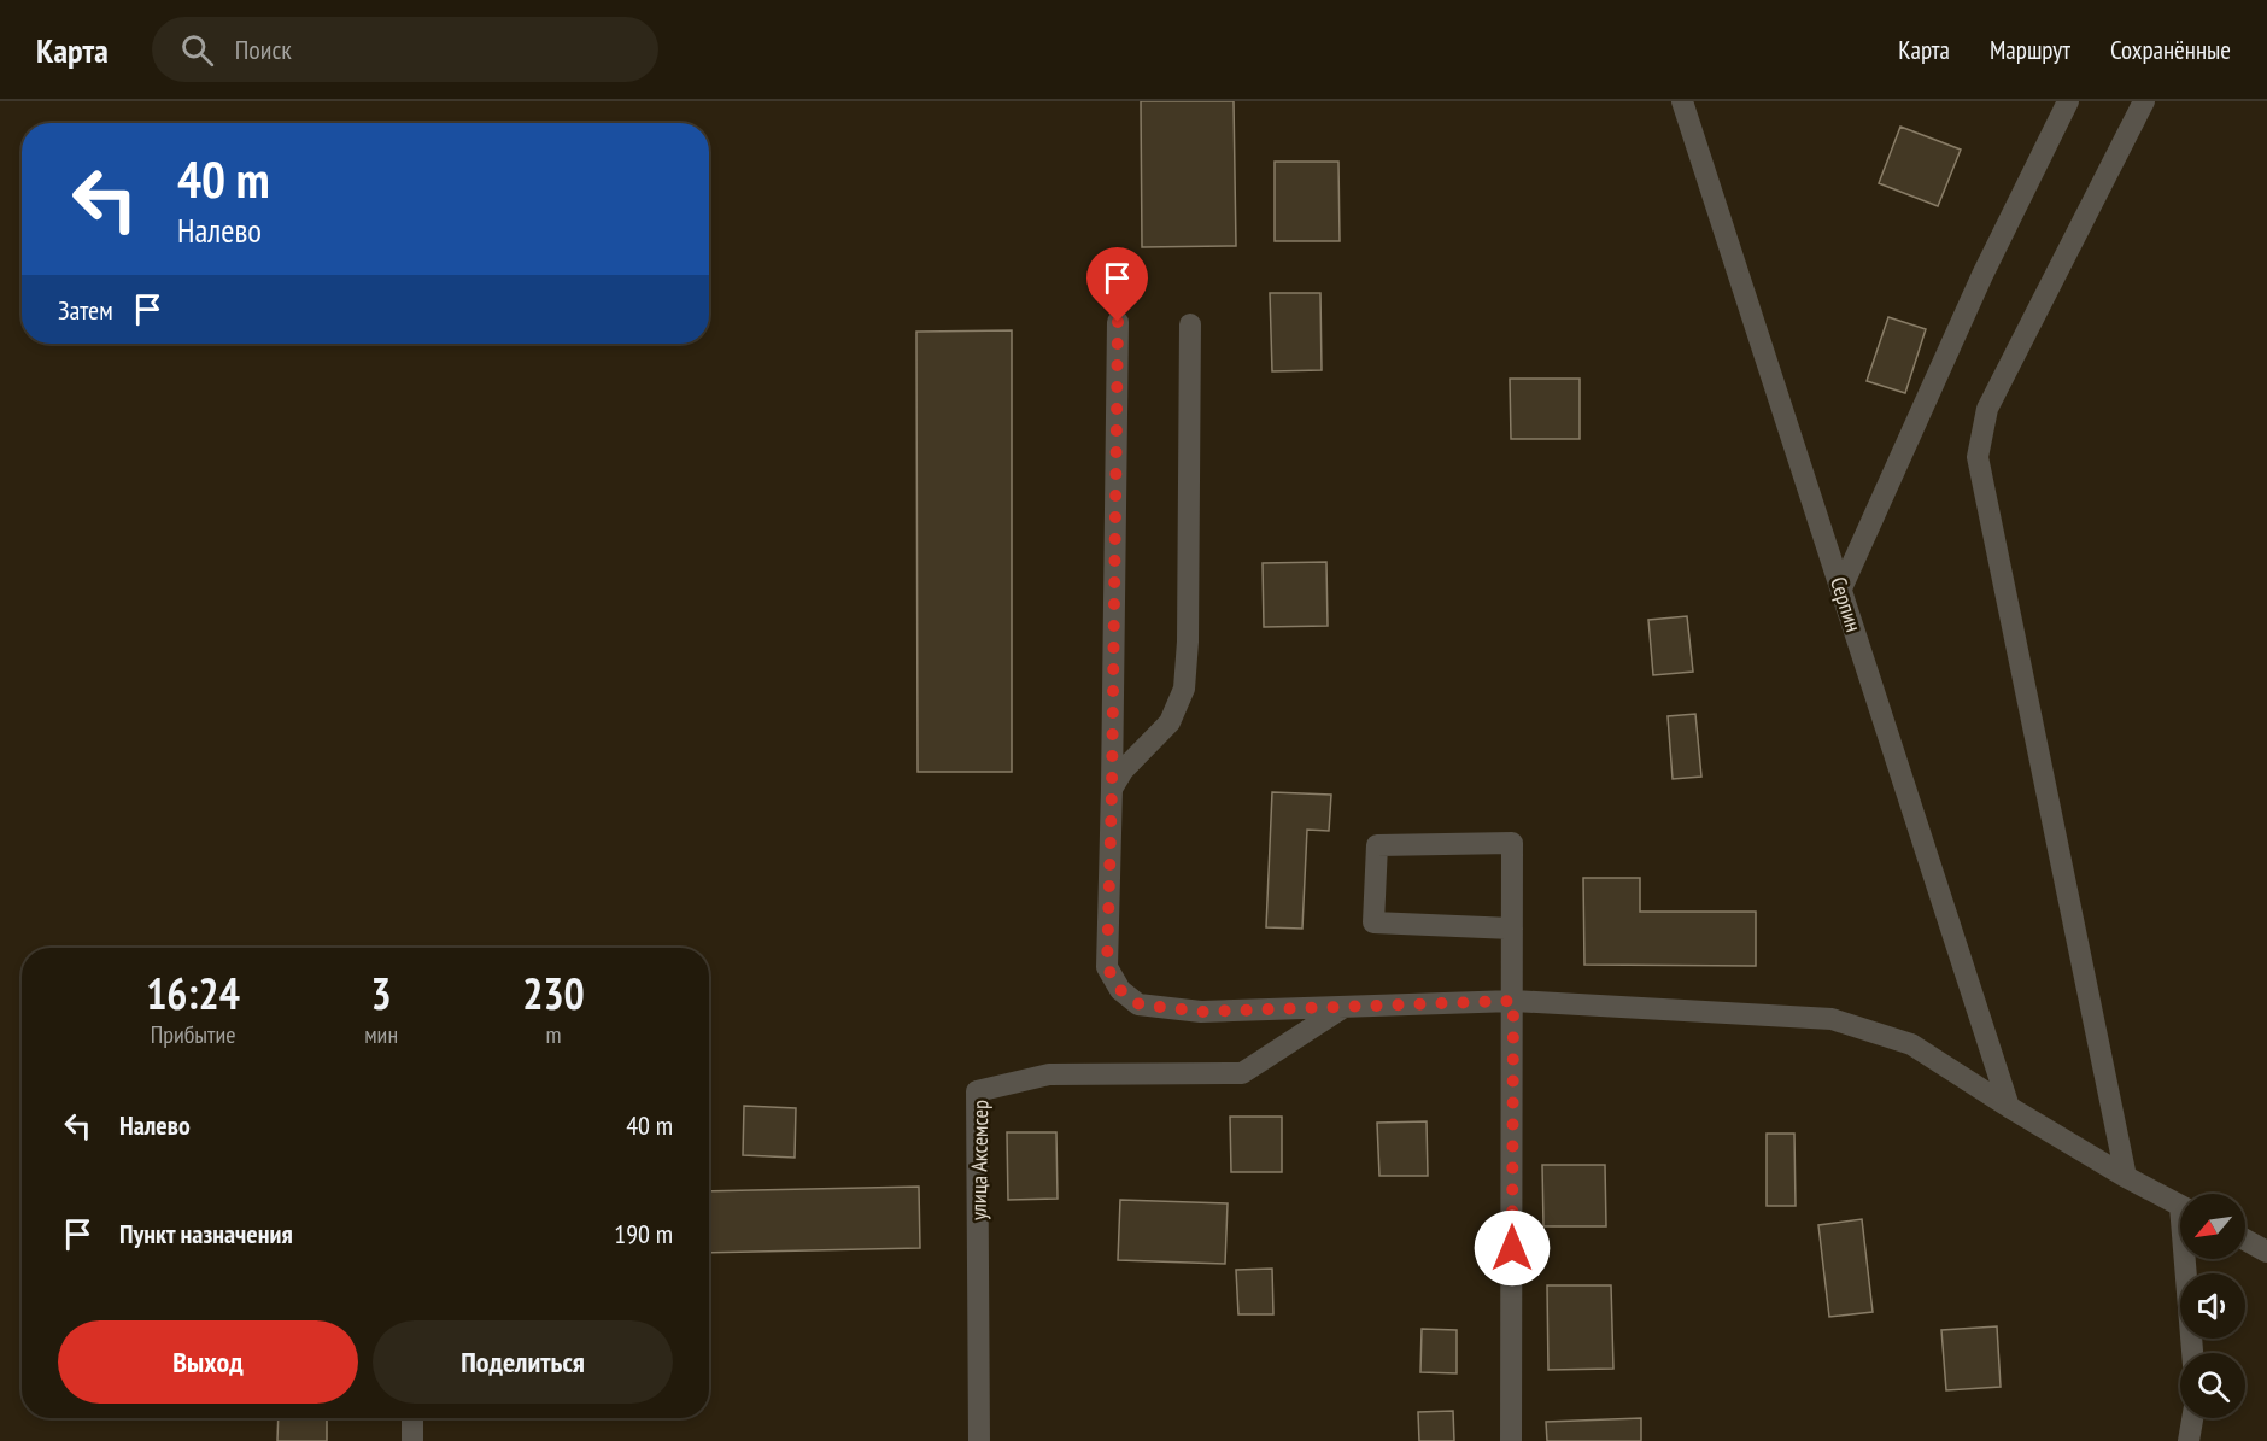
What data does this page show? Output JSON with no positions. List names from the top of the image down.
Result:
{
  "streets": {
    "street": ["Серпин", "улица Аксемсер"]
  },
  "north": "bottom left",
  "page": {
    "header": "Карта",
    "search": "Поиск",
    "nav": ["Карта", "Маршрут", "Сохранённые"],
    "turn": ["40 m", "Налево"],
    "then": "Затем",
    "eta": [
      "16:24",
      "Прибытие",
      "3",
      "мин",
      "230",
      "m"
    ],
    "list": [
      {
        "name": "Налево",
        "value": "40 m"
      },
      {
        "name": "Пункт назначения",
        "value": "190 m"
      }
    ],
    "buttons": ["Выход", "Поделиться"]
  }
}
